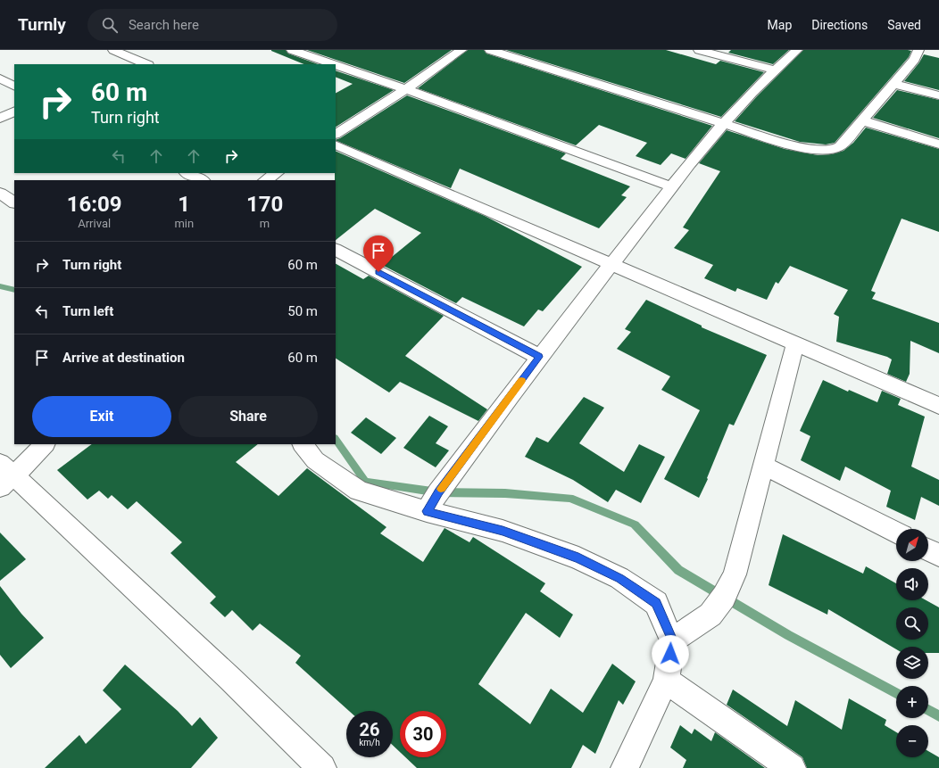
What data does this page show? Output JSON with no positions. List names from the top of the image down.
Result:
{
  "north": "top right",
  "page": {
    "header": "Turnly",
    "search": "Search here",
    "nav": ["Map", "Directions", "Saved"],
    "turn": ["60 m", "Turn right"],
    "eta": [
      "16:09",
      "Arrival",
      "1",
      "min",
      "170",
      "m"
    ],
    "list": [
      {
        "name": "Turn right",
        "value": "60 m"
      },
      {
        "name": "Turn left",
        "value": "50 m"
      },
      {
        "name": "Arrive at destination",
        "value": "60 m"
      }
    ],
    "buttons": ["Exit", "Share"],
    "map_buttons": ["+", "−"],
    "speed": "26 km/h",
    "limit": "30"
  }
}
